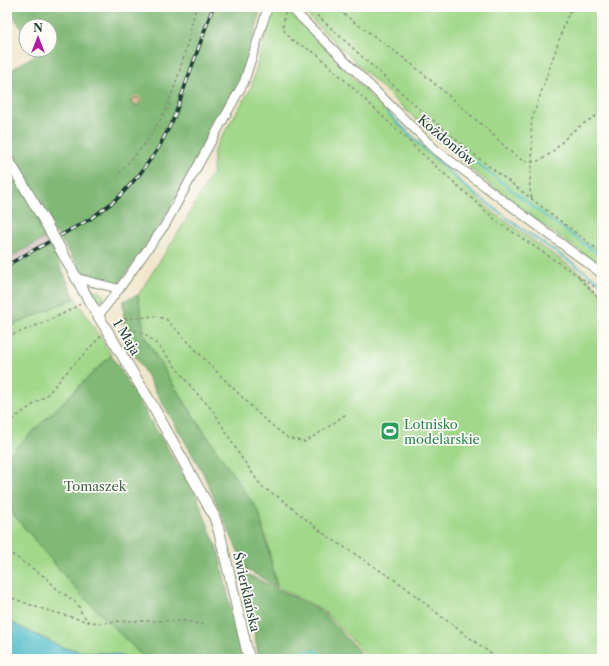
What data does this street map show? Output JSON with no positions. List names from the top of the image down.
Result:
{
  "streets": {
    "main road": ["1 Maja", "Świerklańska"],
    "street": ["Kożdoniów"]
  },
  "crossings": [
    ["1 Maja", "Świerklańska"]
  ],
  "parks": ["Tomaszek"],
  "places": {
    "sports": ["Lotnisko modelarskie"]
  },
  "north": "top"
}
